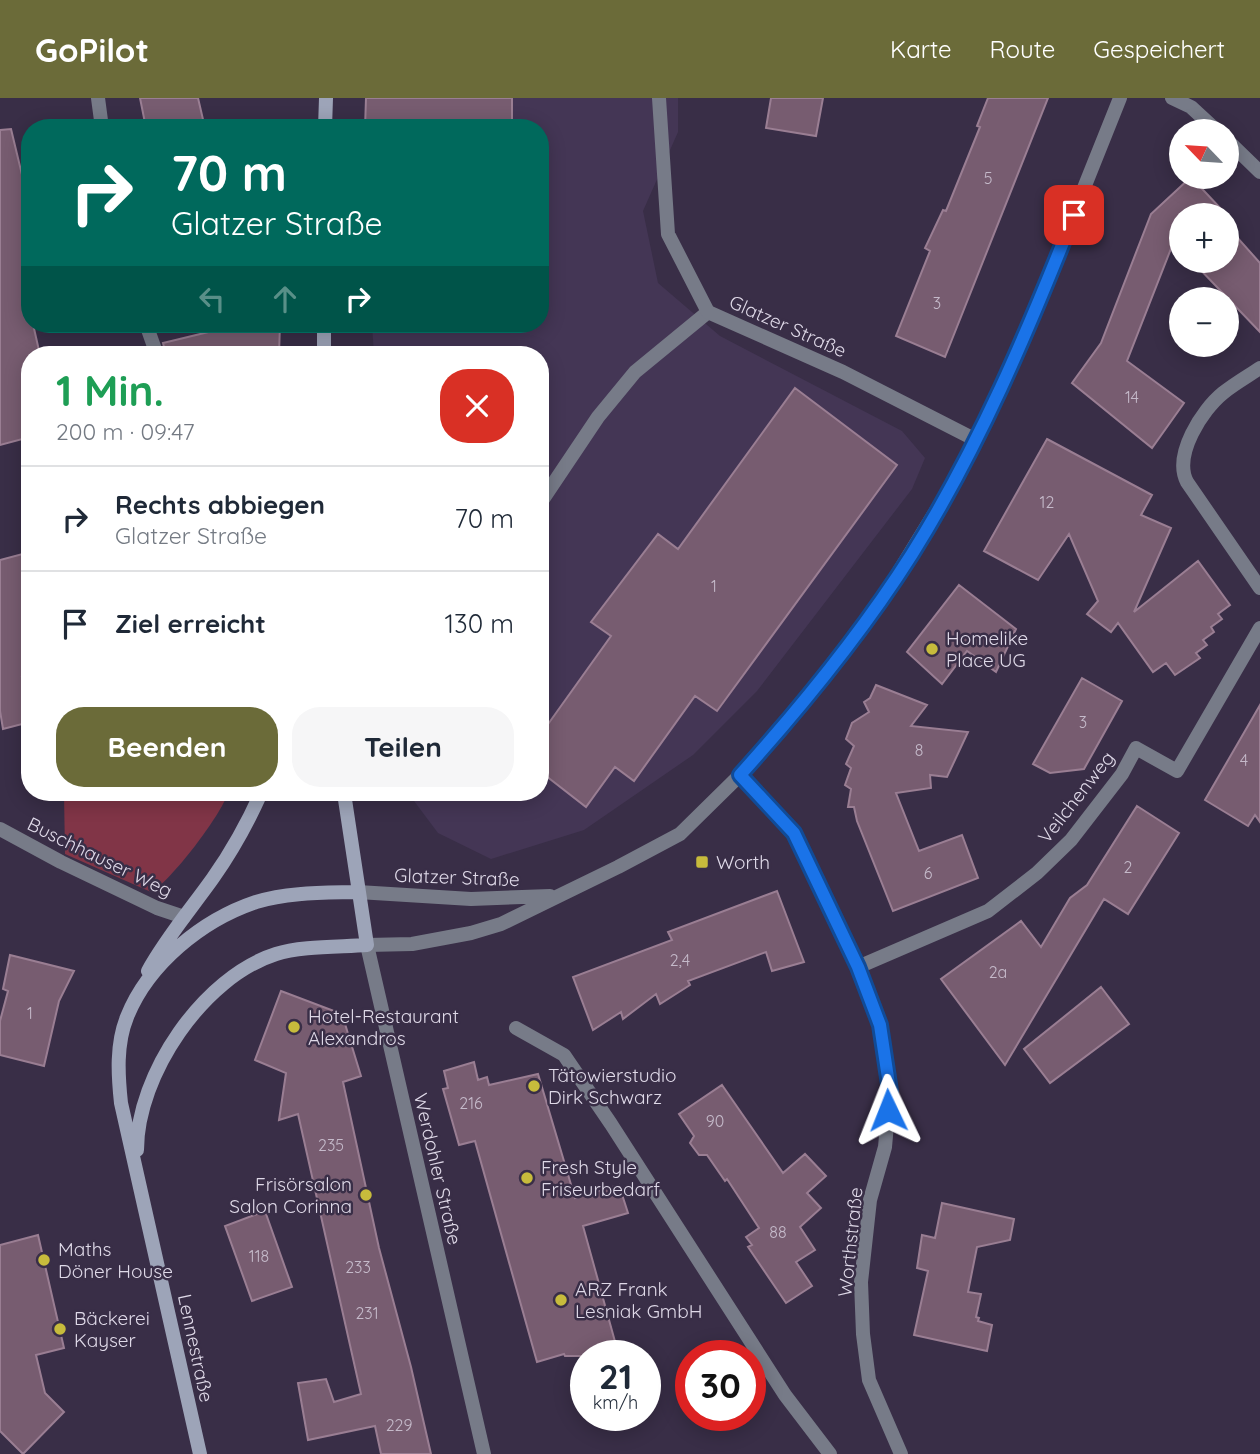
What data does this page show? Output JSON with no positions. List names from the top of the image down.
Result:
{
  "streets": {
    "main road": ["Werdohler Straße", "Lennestraße"],
    "street": [
      "Glatzer Straße",
      "Veilchenweg",
      "Buschhauser Weg",
      "Worthstraße"
    ]
  },
  "crossings": [
    ["Glatzer Straße", "Werdohler Straße"],
    ["Glatzer Straße", "Worthstraße"],
    ["Glatzer Straße", "Lennestraße"],
    ["Veilchenweg", "Worthstraße"],
    ["Werdohler Straße", "Lennestraße"]
  ],
  "places": {
    "other": [
      "Homelike Place UG",
      "Hotel-Restaurant Alexandros",
      "Tätowierstudio Dirk Schwarz",
      "Fresh Style Friseurbedarf",
      "Frisörsalon Salon Corinna",
      "Maths Döner House",
      "ARZ Frank Lesniak GmbH",
      "Bäckerei Kayser"
    ],
    "transit": ["Worth"]
  },
  "house_numbers": [
    "5",
    "3",
    "14",
    "12",
    "1",
    "3",
    "8",
    "4",
    "2",
    "6",
    "2,4",
    "2a",
    "1",
    "216",
    "90",
    "235",
    "88",
    "118",
    "233",
    "231",
    "229"
  ],
  "north": "top left",
  "page": {
    "header": "GoPilot",
    "nav": ["Karte", "Route", "Gespeichert"],
    "map_buttons": ["+", "−"],
    "turn": ["70 m", "Glatzer Straße"],
    "heading": ["1 Min.", "200 m · 09:47"],
    "list": [
      {
        "name": "Rechts abbiegen",
        "note": "Glatzer Straße",
        "value": "70 m"
      },
      {
        "name": "Ziel erreicht",
        "value": "130 m"
      }
    ],
    "buttons": ["Beenden", "Teilen"],
    "speed": "21 km/h",
    "limit": "30"
  }
}
